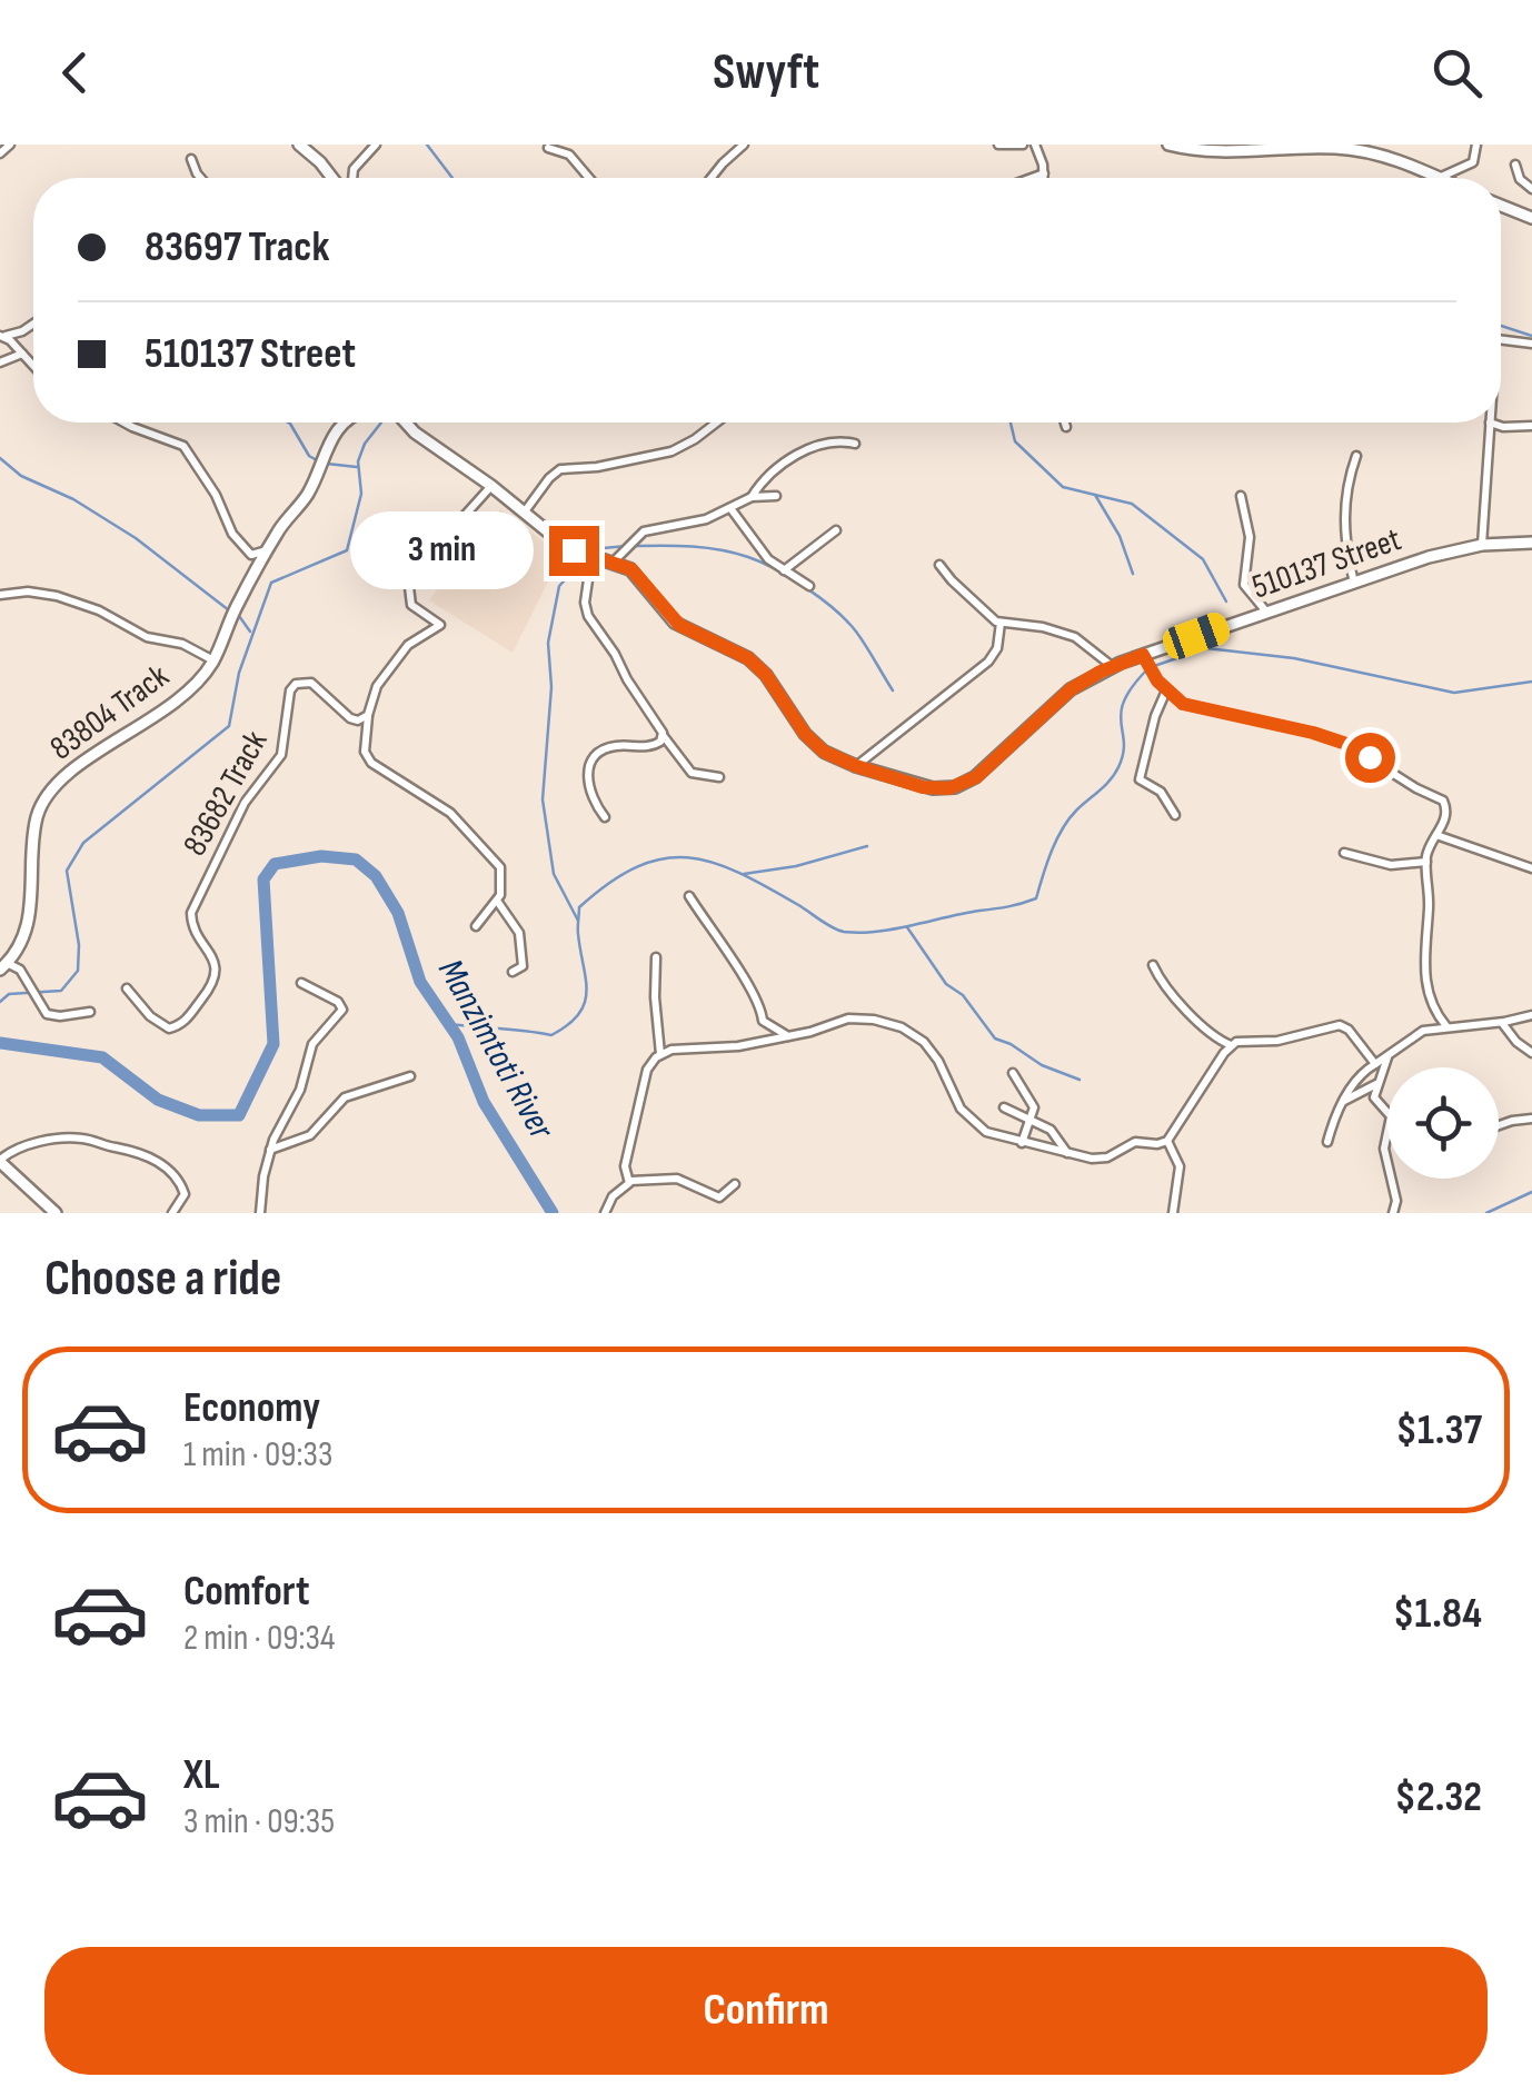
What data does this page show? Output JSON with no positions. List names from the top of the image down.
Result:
{
  "streets": {
    "street": ["510137 Street", "83804 Track", "83682 Track"]
  },
  "water": ["Manzimtoti River"],
  "page": {
    "header": "Swyft",
    "banner": ["83697 Track", "510137 Street"],
    "bubble": "3 min",
    "heading": "Choose a ride",
    "list": [
      {
        "name": "Economy",
        "note": "1 min · 09:33",
        "value": "$1.37"
      },
      {
        "name": "Comfort",
        "note": "2 min · 09:34",
        "value": "$1.84"
      },
      {
        "name": "XL",
        "note": "3 min · 09:35",
        "value": "$2.32"
      }
    ],
    "buttons": "Confirm"
  }
}
